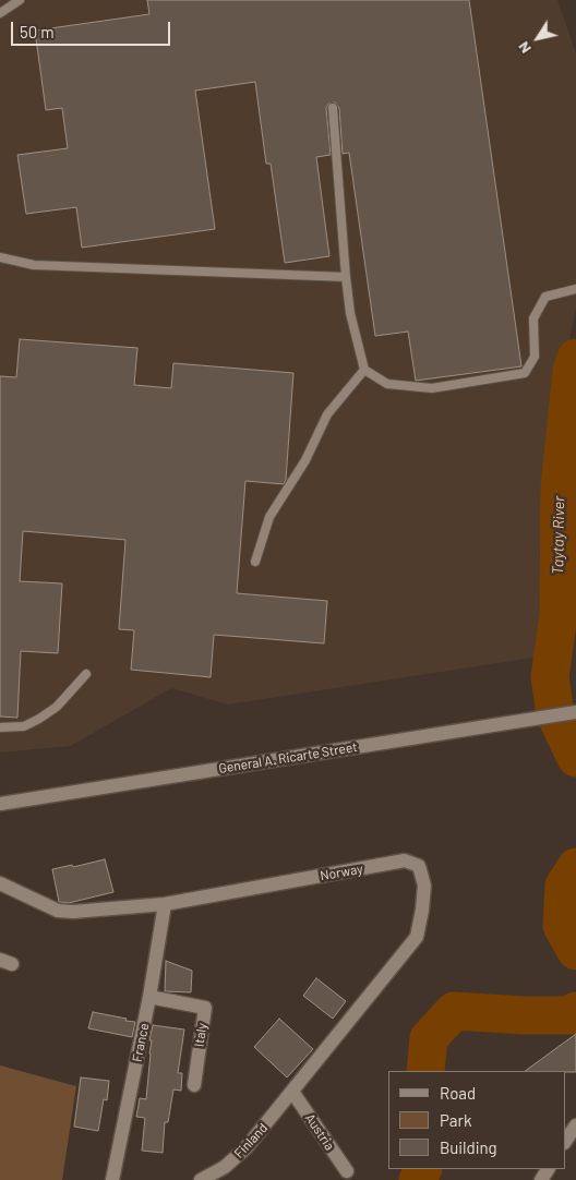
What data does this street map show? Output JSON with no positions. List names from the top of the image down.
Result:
{
  "streets": {
    "street": [
      "General A. Ricarte Street",
      "Norway",
      "Italy",
      "France",
      "Austria",
      "Finland"
    ]
  },
  "crossings": [
    ["Norway", "France"],
    ["Norway", "Austria"],
    ["Norway", "Finland"],
    ["Italy", "France"],
    ["Austria", "Finland"]
  ],
  "water": ["Taytay River"],
  "legend": ["Road", "Park", "Building"],
  "scale_bar": "50 m",
  "north": "bottom left"
}
